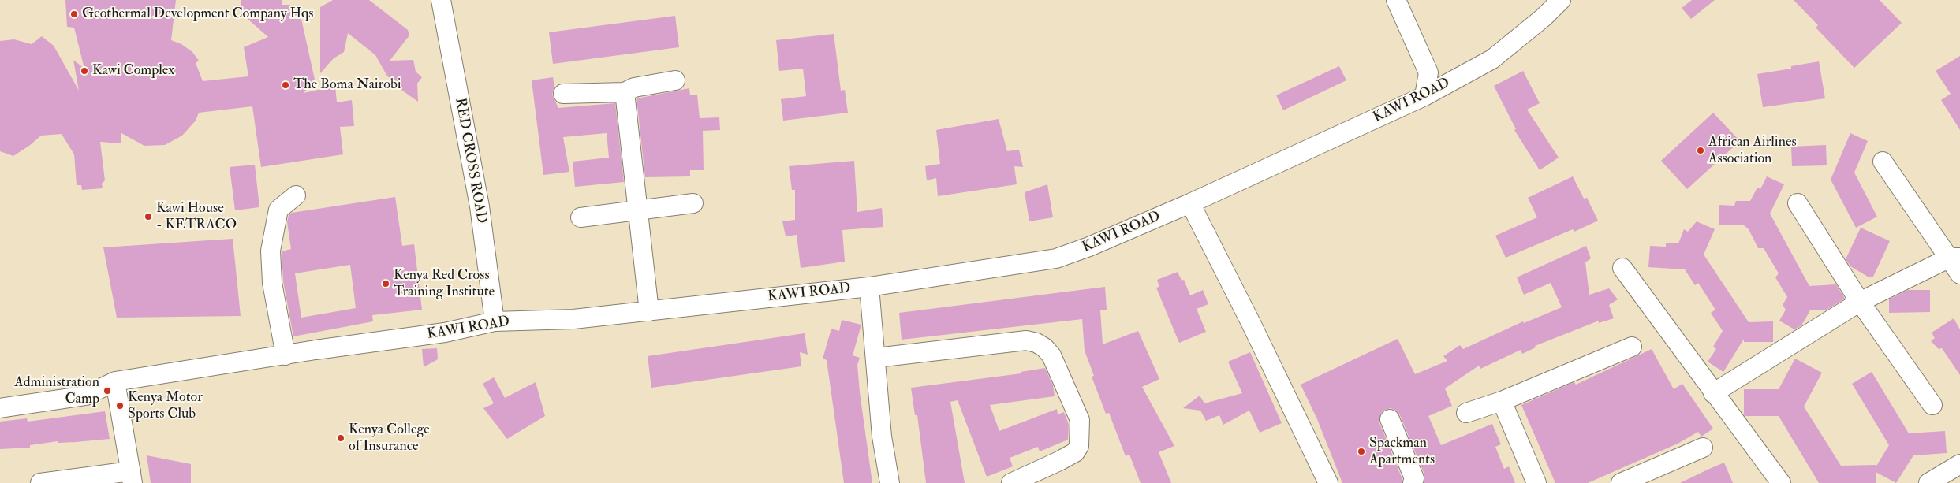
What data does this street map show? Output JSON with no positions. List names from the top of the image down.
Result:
{
  "streets": {
    "street": ["KAWI ROAD", "RED CROSS ROAD"]
  },
  "crossings": [
    ["KAWI ROAD", "RED CROSS ROAD"]
  ],
  "places": [
    "Geothermal Development Company Hqs",
    "Kawi Complex",
    "The Boma Nairobi",
    "African Airlines Association",
    "Kawi House - KETRACO",
    "Kenya Red Cross Training Institute",
    "Administration Camp",
    "Kenya Motor Sports Club",
    "Kenya College of Insurance",
    "Spackman Apartments"
  ]
}
